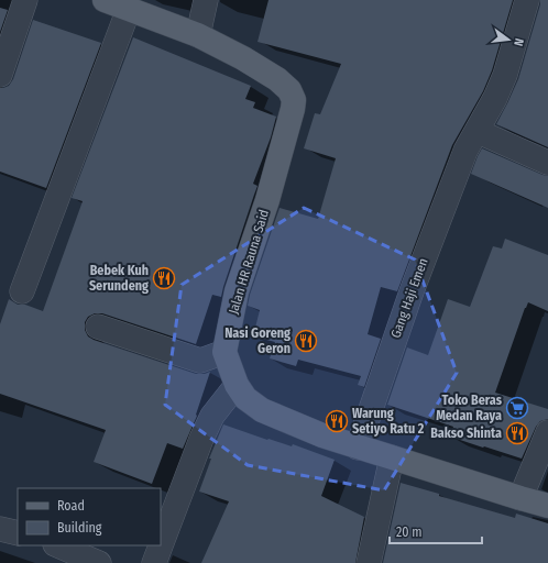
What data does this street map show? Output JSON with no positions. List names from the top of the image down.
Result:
{
  "streets": {
    "main road": ["Jalan HR Rauna Said"],
    "street": ["Gang Haji Emen"]
  },
  "places": {
    "restaurant": [
      "Bebek Kuh Serundeng",
      "Nasi Goreng Geron",
      "Warung Setiyo Ratu 2",
      "Bakso Shinta"
    ],
    "supermarket": ["Toko Beras Medan Raya"]
  },
  "legend": ["Road", "Building"],
  "scale_bar": "20 m",
  "north": "right"
}
